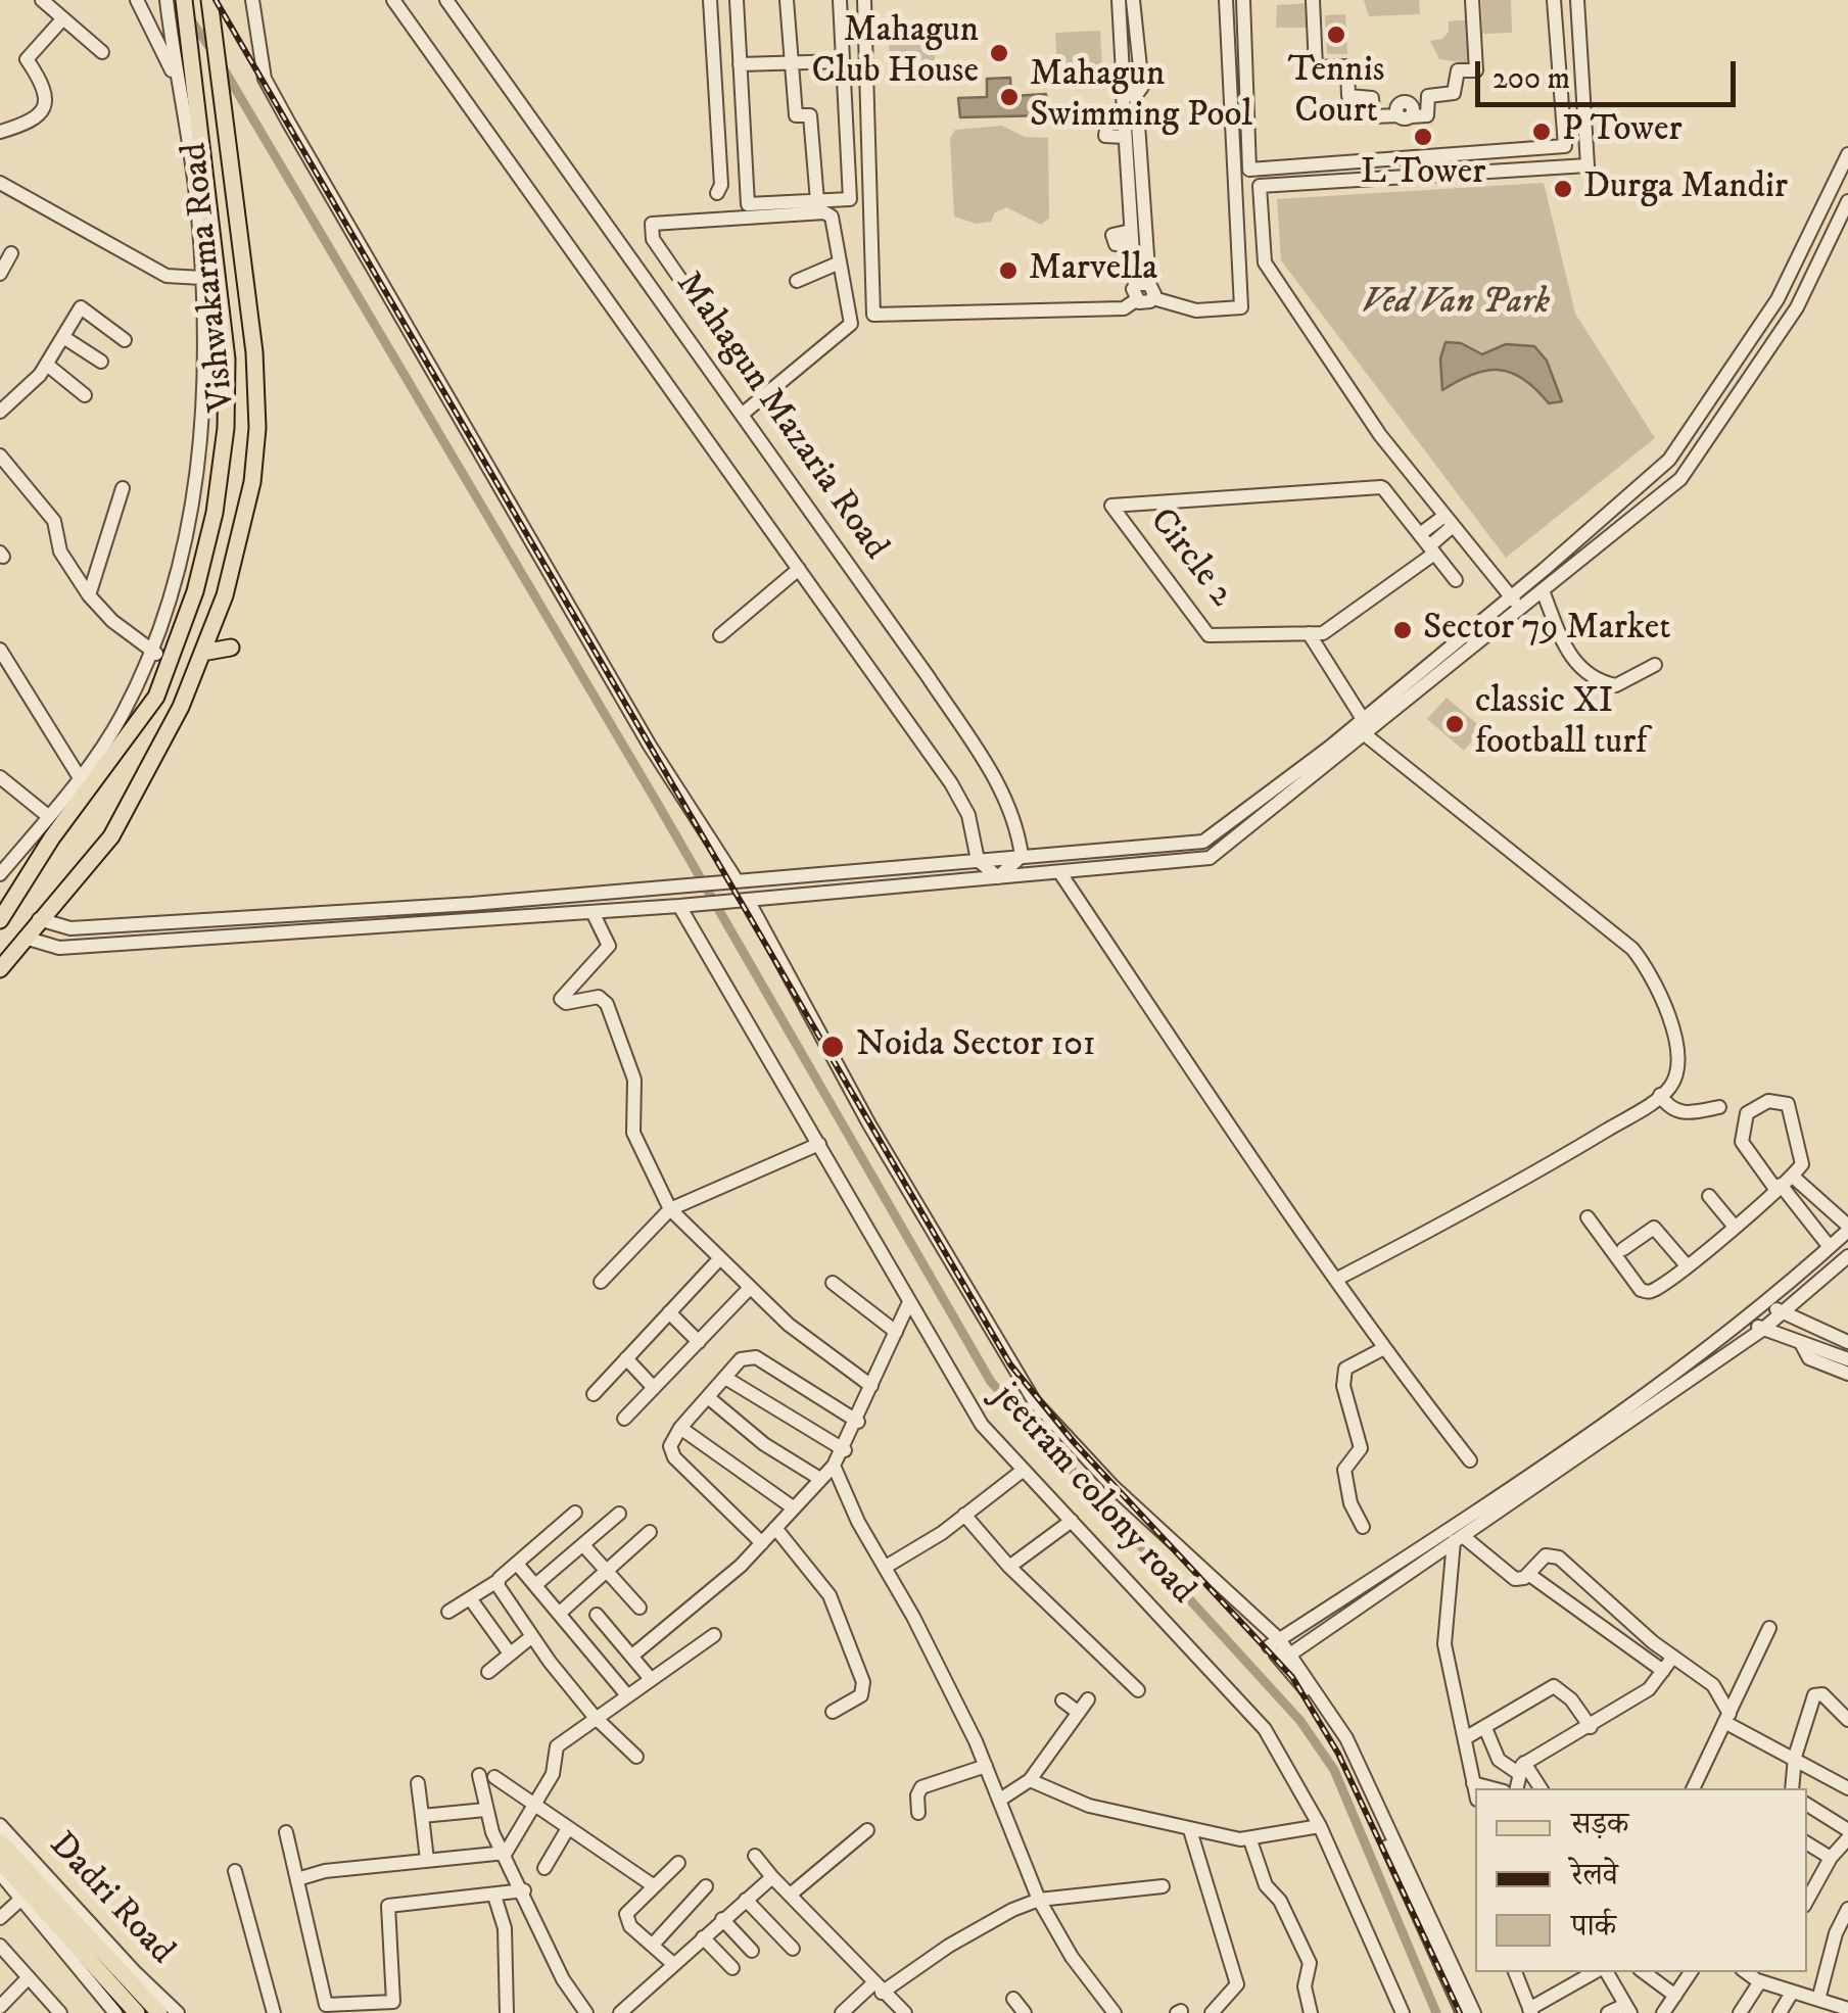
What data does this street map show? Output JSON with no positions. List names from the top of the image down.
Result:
{
  "streets": {
    "main road": ["Vishwakarma Road"],
    "street": [
      "Mahagun Mazaria Road",
      "Circle 2",
      "jeetram colony road",
      "Dadri Road"
    ]
  },
  "parks": ["Ved Van Park"],
  "places": [
    "Tennis Court",
    "Mahagun Club House",
    "Mahagun Swimming Pool",
    "P Tower",
    "L Tower",
    "Durga Mandir",
    "Marvella",
    "Sector 79 Market",
    "classic XI football turf",
    "Noida Sector 101"
  ],
  "legend": ["सड़क", "रेलवे", "पार्क"],
  "scale_bar": "200 m"
}
